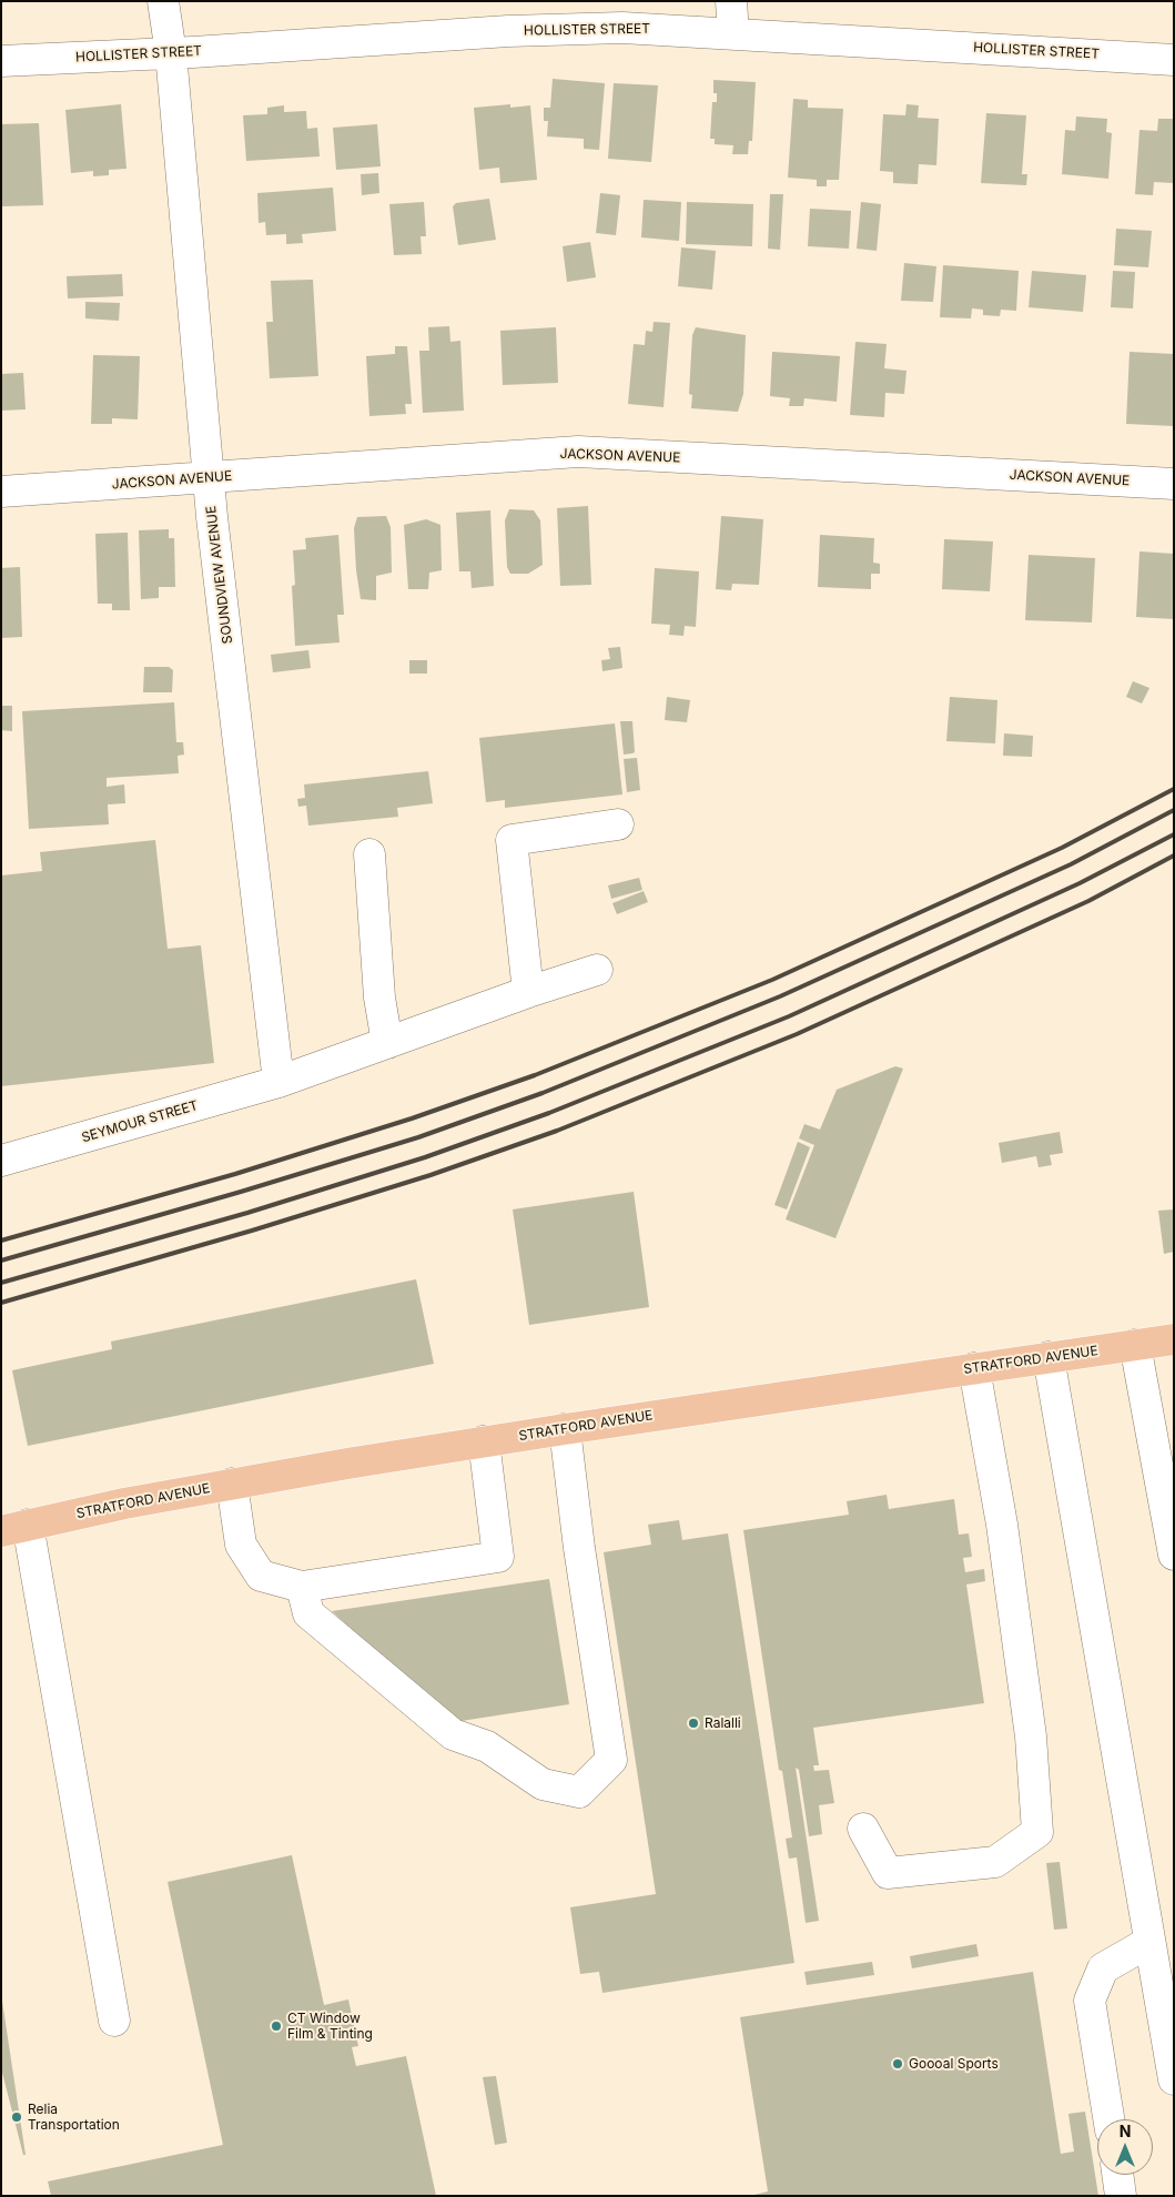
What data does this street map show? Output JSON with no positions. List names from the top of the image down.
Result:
{
  "streets": {
    "main road": ["STRATFORD AVENUE"],
    "street": [
      "HOLLISTER STREET",
      "JACKSON AVENUE",
      "SOUNDVIEW AVENUE",
      "SEYMOUR STREET"
    ]
  },
  "crossings": [
    ["HOLLISTER STREET", "SOUNDVIEW AVENUE"],
    ["JACKSON AVENUE", "SOUNDVIEW AVENUE"],
    ["SOUNDVIEW AVENUE", "SEYMOUR STREET"]
  ],
  "places": [
    "Ralalli",
    "CT Window Film & Tinting",
    "Goooal Sports",
    "Relia Transportation"
  ],
  "north": "top"
}
